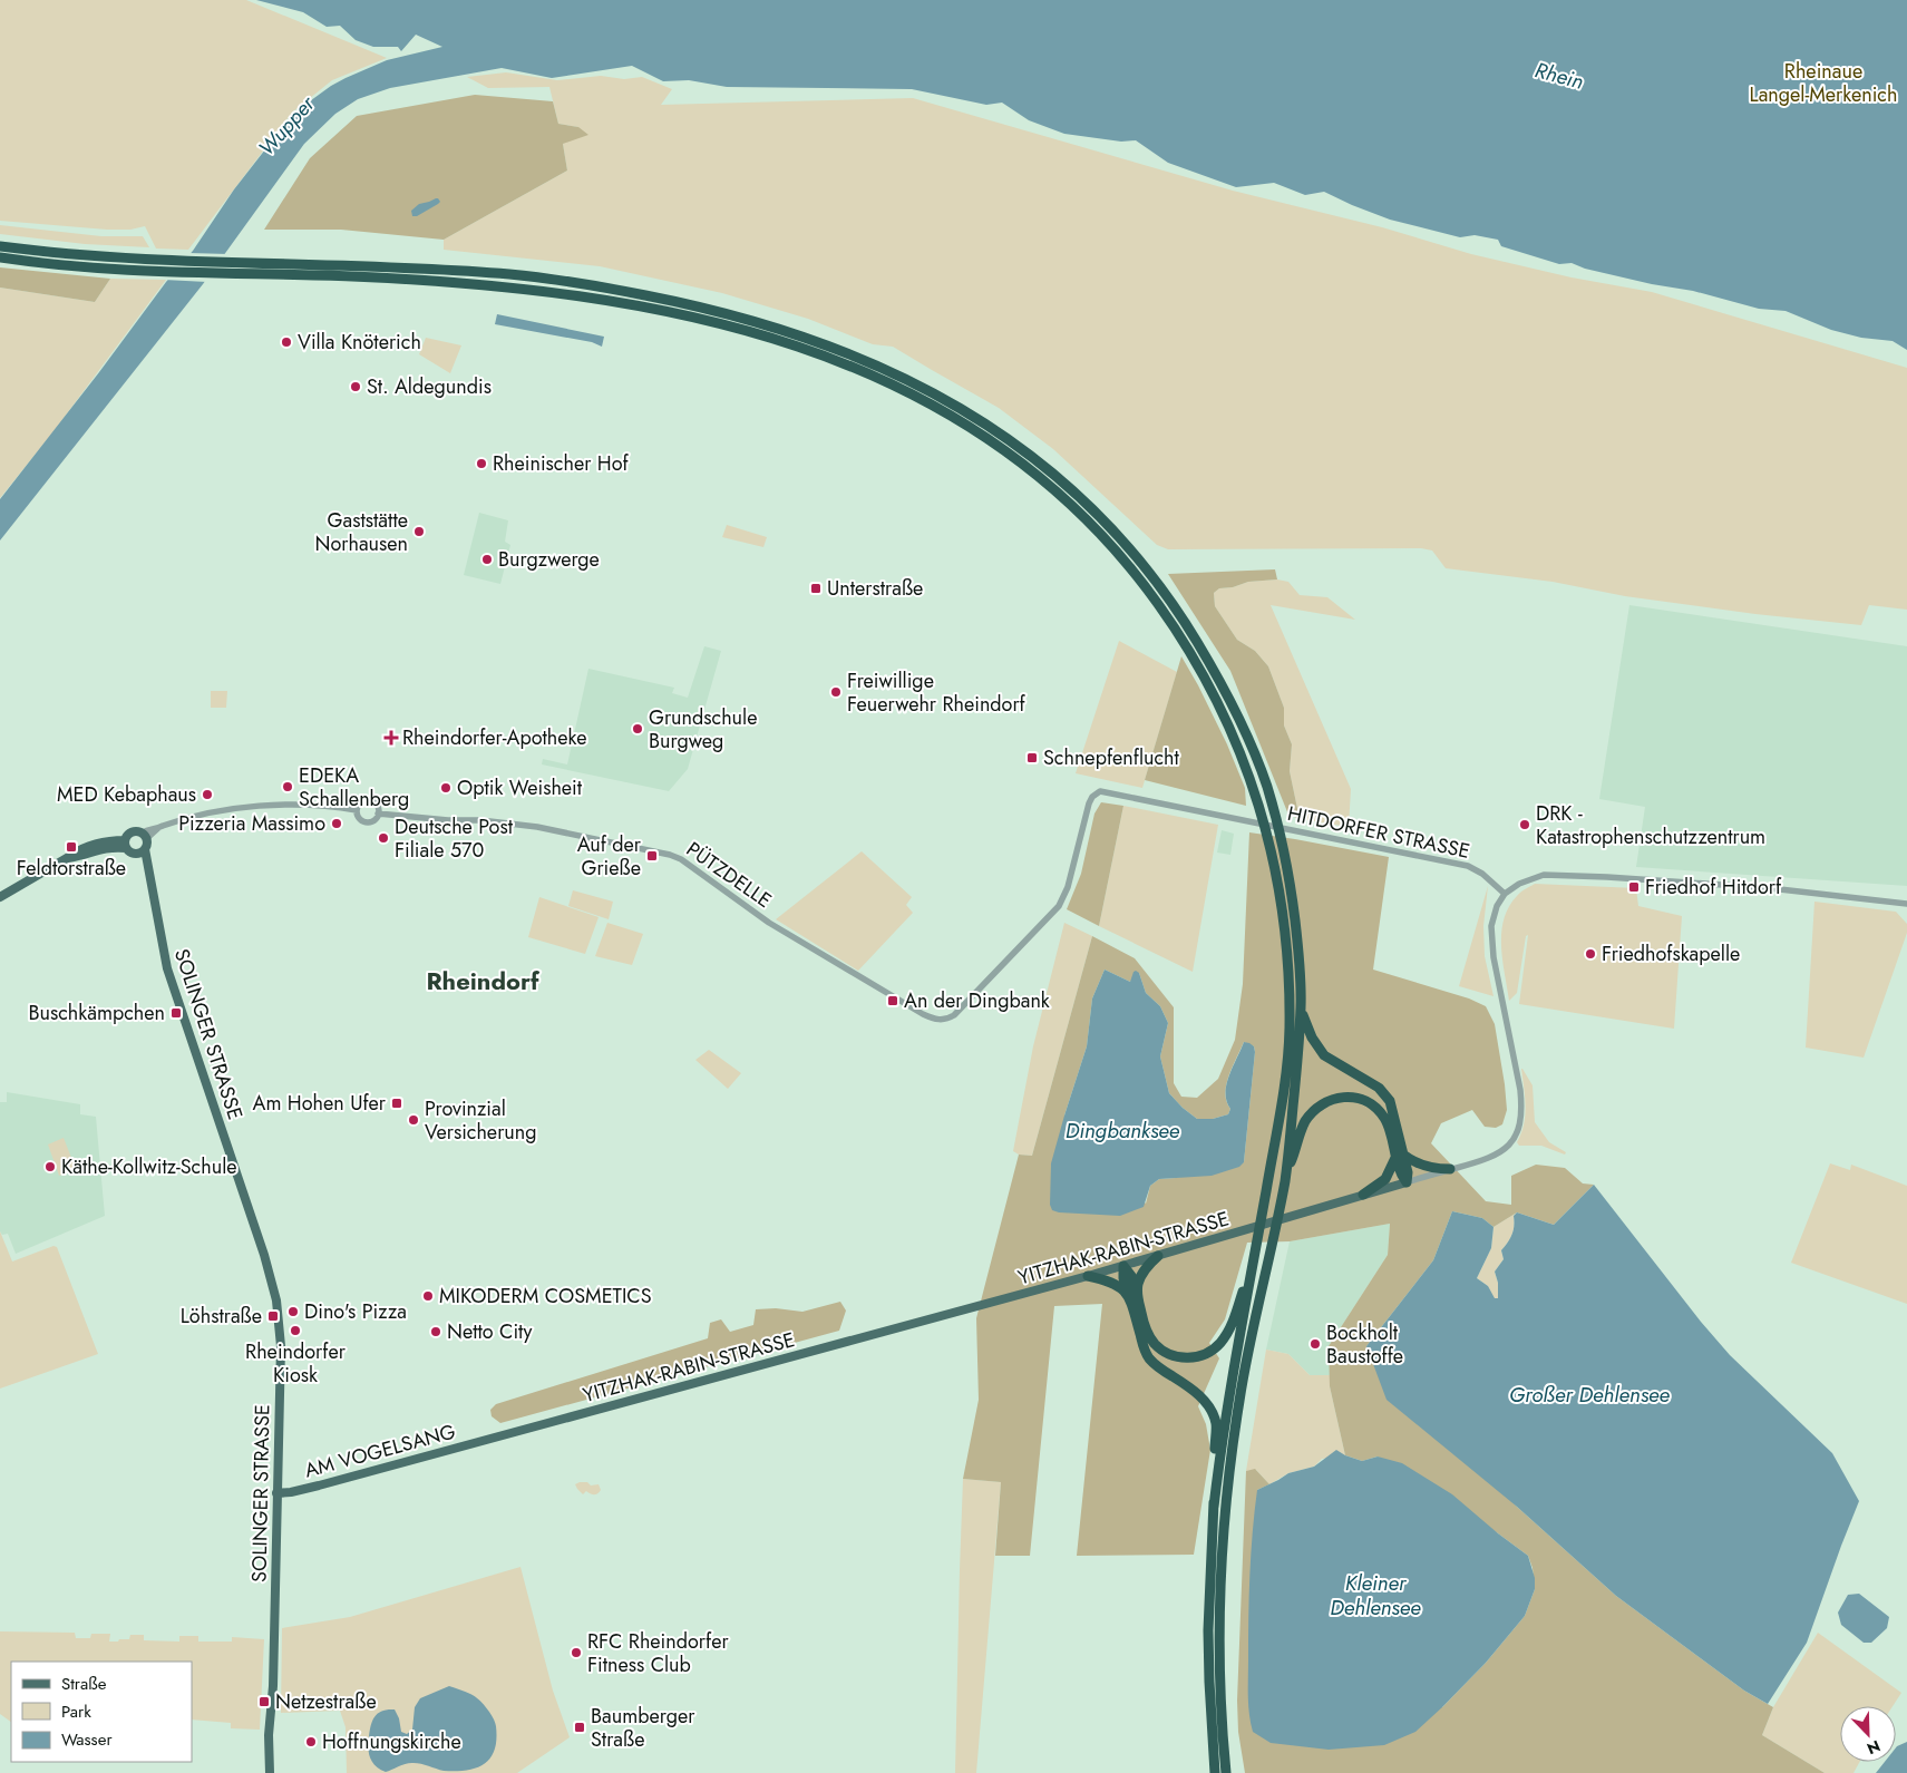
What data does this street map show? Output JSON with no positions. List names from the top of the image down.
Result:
{
  "streets": {
    "main road": ["SOLINGER STRASSE", "YITZHAK-RABIN-STRASSE", "AM VOGELSANG"],
    "street": ["HITDORFER STRASSE", "PÜTZDELLE"]
  },
  "crossings": [
    ["HITDORFER STRASSE", "PÜTZDELLE"],
    ["HITDORFER STRASSE", "YITZHAK-RABIN-STRASSE"],
    ["SOLINGER STRASSE", "AM VOGELSANG"],
    ["YITZHAK-RABIN-STRASSE", "AM VOGELSANG"]
  ],
  "districts": ["Rheindorf"],
  "water": [
    "Rhein",
    "Wupper",
    "Dingbanksee",
    "Großer Dehlensee",
    "Kleiner Dehlensee"
  ],
  "parks": ["Rheinaue Langel-Merkenich"],
  "places": {
    "other": [
      "Villa Knöterich",
      "St. Aldegundis",
      "Rheinischer Hof",
      "Gaststätte Norhausen",
      "Burgzwerge",
      "Freiwillige Feuerwehr Rheindorf",
      "Grundschule Burgweg",
      "EDEKA Schallenberg",
      "Optik Weisheit",
      "MED Kebaphaus",
      "Pizzeria Massimo",
      "DRK - Katastrophenschutzzentrum",
      "Deutsche Post Filiale 570",
      "Friedhofskapelle",
      "Provinzial Versicherung",
      "Käthe-Kollwitz-Schule",
      "MIKODERM COSMETICS",
      "Dino's Pizza",
      "Rheindorfer Kiosk",
      "Netto City",
      "Bockholt Baustoffe",
      "RFC Rheindorfer Fitness Club",
      "Hoffnungskirche"
    ],
    "transit": [
      "Unterstraße",
      "Schnepfenflucht",
      "Feldtorstraße",
      "Auf der Grieße",
      "Friedhof Hitdorf",
      "An der Dingbank",
      "Buschkämpchen",
      "Am Hohen Ufer",
      "Löhstraße",
      "Netzestraße",
      "Baumberger Straße"
    ],
    "health": ["Rheindorfer-Apotheke"]
  },
  "legend": ["Straße", "Park", "Wasser"],
  "north": "bottom right"
}
